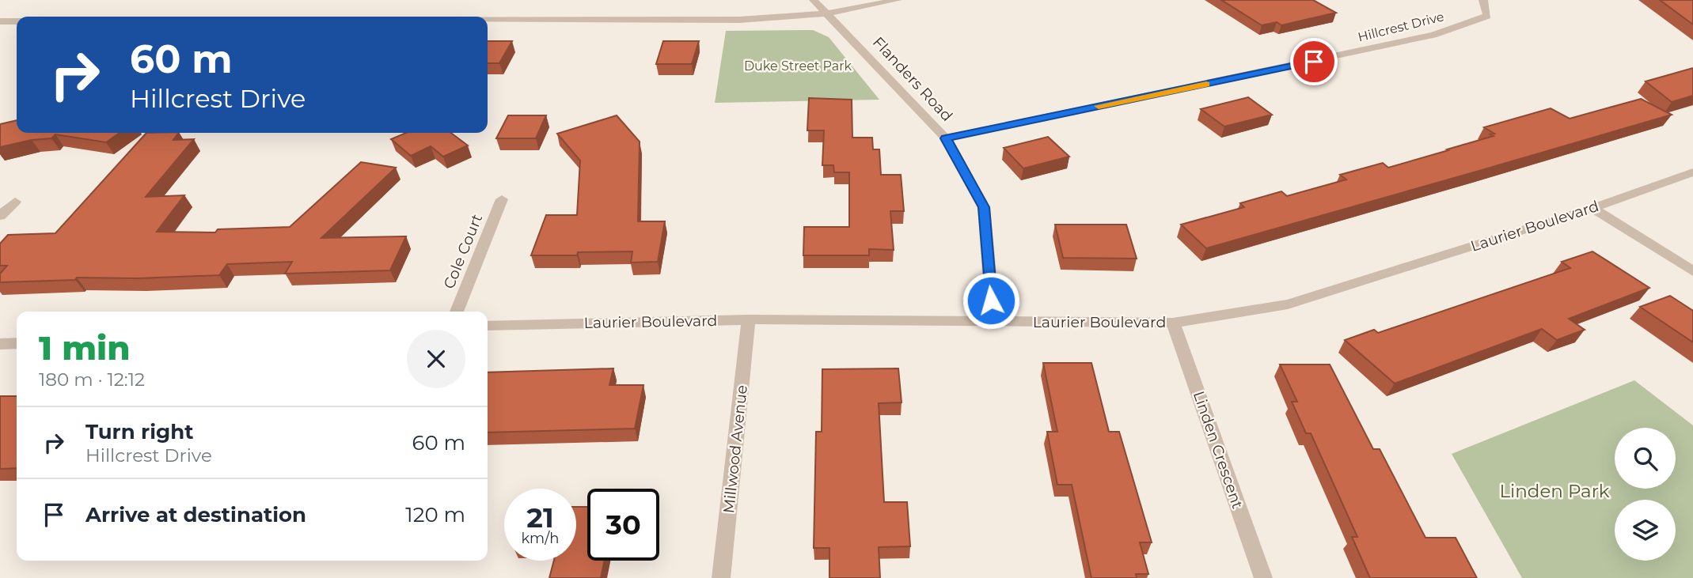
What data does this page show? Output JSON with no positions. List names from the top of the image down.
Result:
{
  "streets": {
    "street": [
      "Hillcrest Drive",
      "Flanders Road",
      "Laurier Boulevard",
      "Cole Court",
      "Millwood Avenue",
      "Linden Crescent"
    ]
  },
  "crossings": [
    ["Hillcrest Drive", "Flanders Road"],
    ["Flanders Road", "Laurier Boulevard"],
    ["Laurier Boulevard", "Millwood Avenue"],
    ["Laurier Boulevard", "Linden Crescent"]
  ],
  "parks": ["Duke Street Park", "Linden Park"],
  "page": {
    "turn": ["60 m", "Hillcrest Drive"],
    "heading": ["1 min", "180 m · 12:12"],
    "list": [
      {
        "name": "Turn right",
        "note": "Hillcrest Drive",
        "value": "60 m"
      },
      {
        "name": "Arrive at destination",
        "value": "120 m"
      }
    ],
    "speed": "21 km/h",
    "limit": "30"
  }
}
